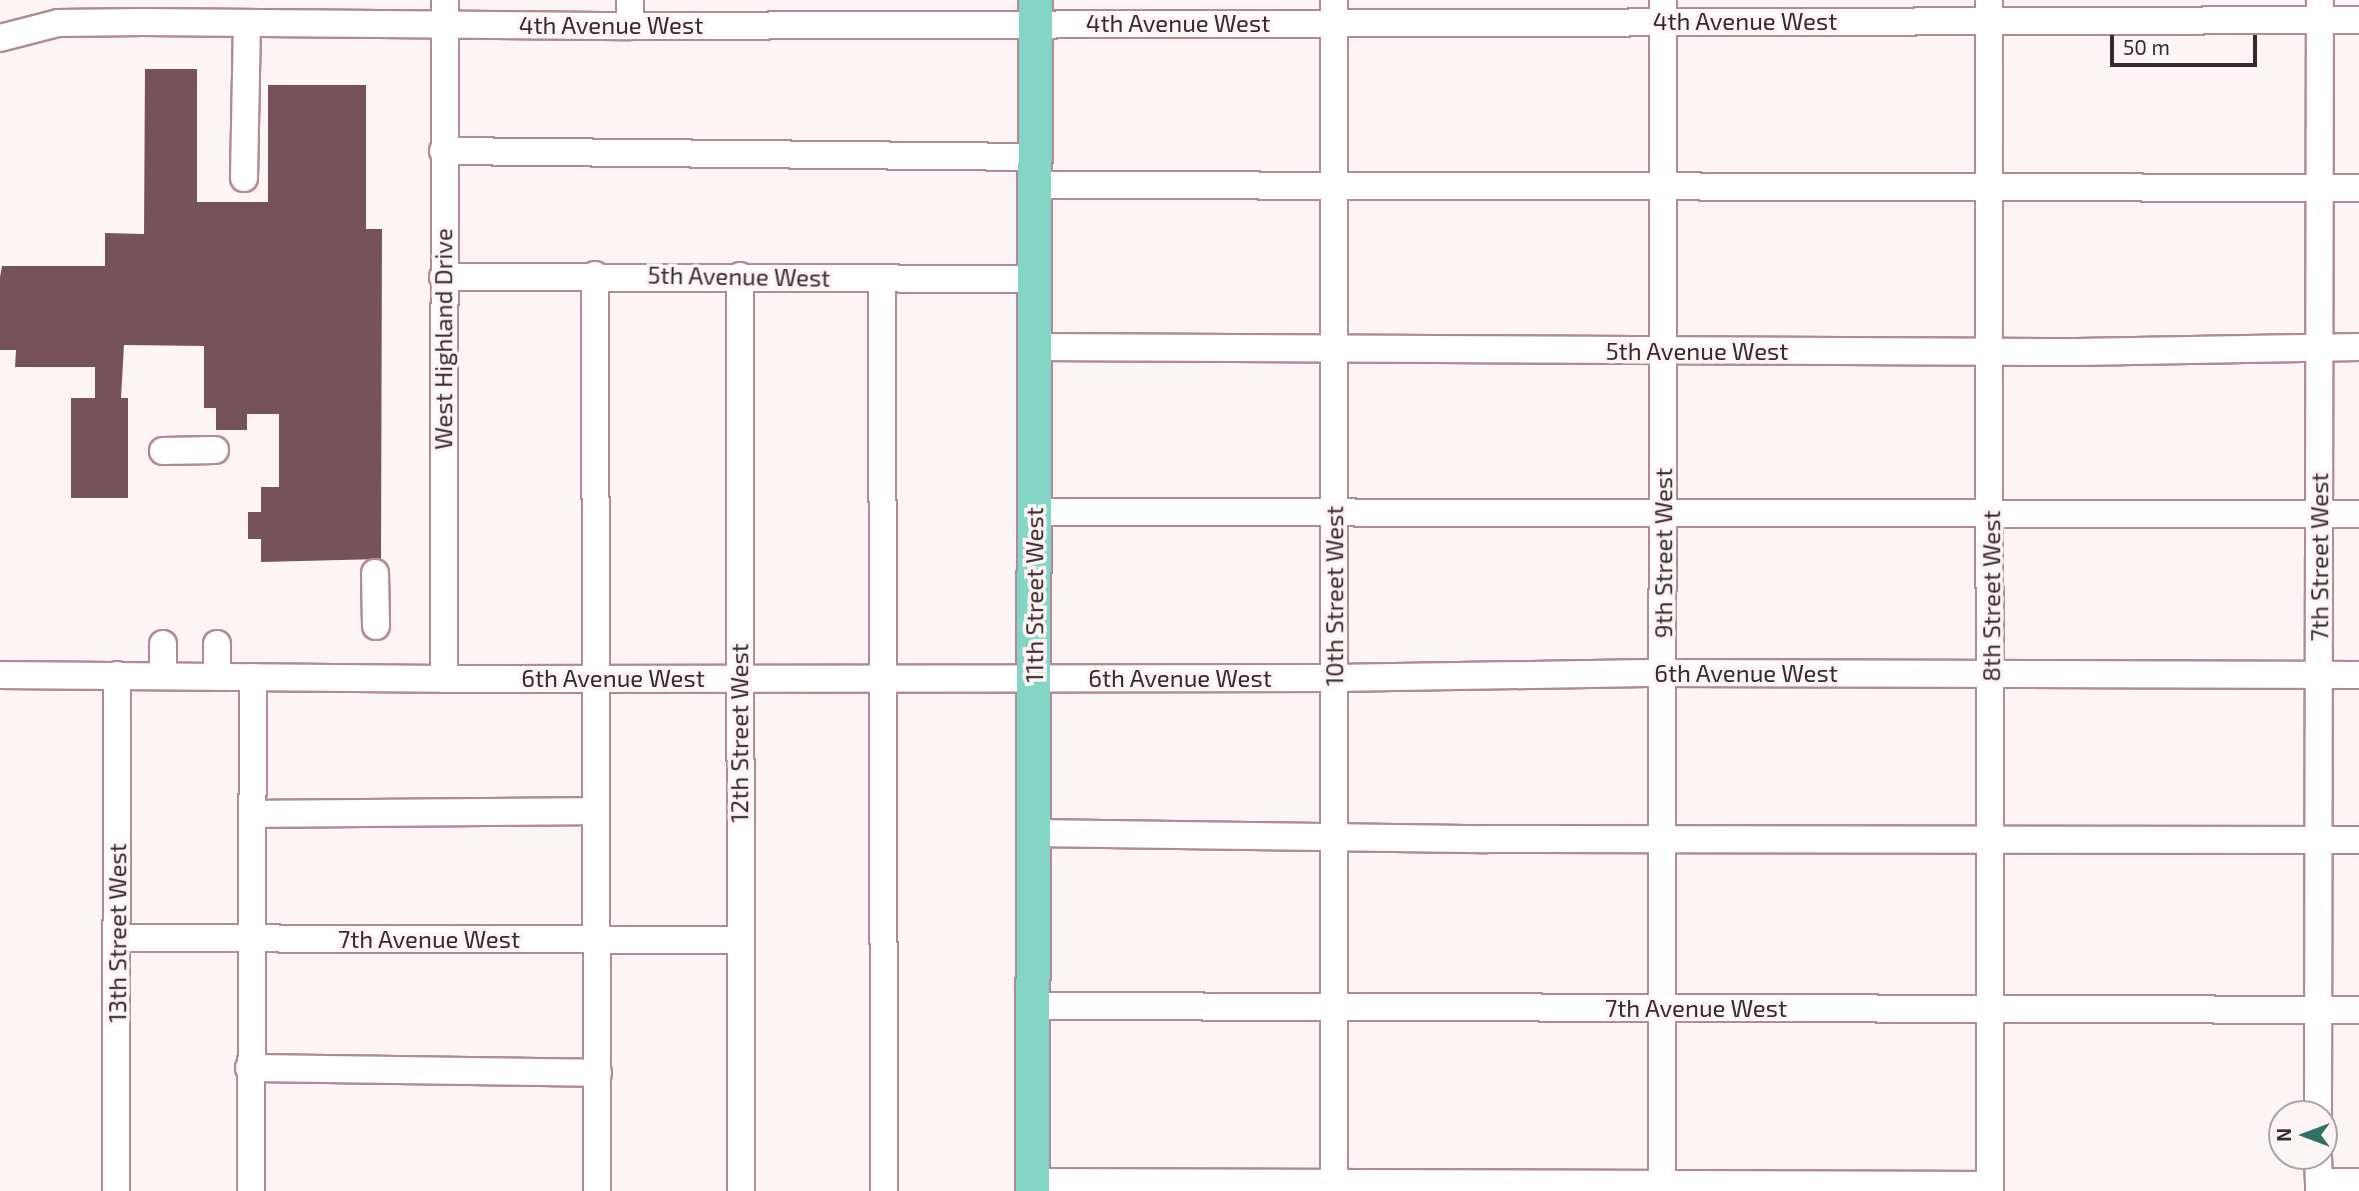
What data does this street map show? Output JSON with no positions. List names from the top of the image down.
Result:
{
  "streets": {
    "main road": ["11th Street West"],
    "street": [
      "4th Avenue West",
      "5th Avenue West",
      "West Highland Drive",
      "9th Street West",
      "7th Street West",
      "10th Street West",
      "8th Street West",
      "6th Avenue West",
      "12th Street West",
      "13th Street West",
      "7th Avenue West"
    ]
  },
  "crossings": [
    ["4th Avenue West", "West Highland Drive"],
    ["4th Avenue West", "9th Street West"],
    ["4th Avenue West", "7th Street West"],
    ["4th Avenue West", "11th Street West"],
    ["4th Avenue West", "10th Street West"],
    ["4th Avenue West", "8th Street West"],
    ["5th Avenue West", "West Highland Drive"],
    ["5th Avenue West", "9th Street West"],
    ["5th Avenue West", "7th Street West"],
    ["5th Avenue West", "11th Street West"],
    ["5th Avenue West", "10th Street West"],
    ["5th Avenue West", "8th Street West"],
    ["5th Avenue West", "12th Street West"],
    ["West Highland Drive", "6th Avenue West"],
    ["9th Street West", "6th Avenue West"],
    ["9th Street West", "7th Avenue West"],
    ["7th Street West", "6th Avenue West"],
    ["7th Street West", "7th Avenue West"],
    ["11th Street West", "6th Avenue West"],
    ["11th Street West", "7th Avenue West"],
    ["10th Street West", "6th Avenue West"],
    ["10th Street West", "7th Avenue West"],
    ["8th Street West", "6th Avenue West"],
    ["8th Street West", "7th Avenue West"],
    ["6th Avenue West", "12th Street West"],
    ["6th Avenue West", "13th Street West"],
    ["12th Street West", "7th Avenue West"],
    ["13th Street West", "7th Avenue West"]
  ],
  "scale_bar": "50 m",
  "north": "left"
}
